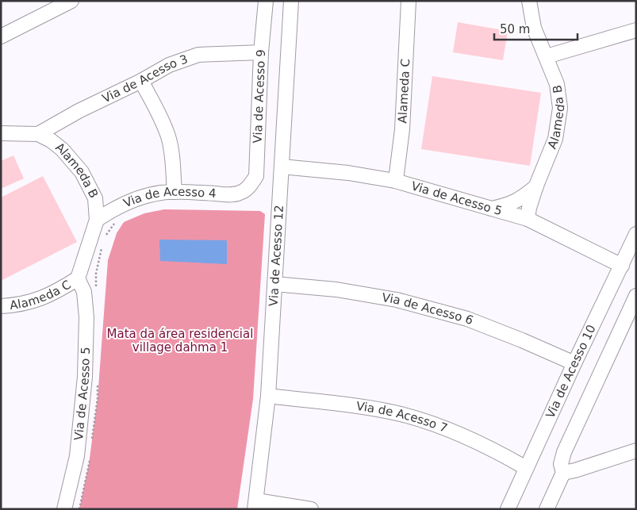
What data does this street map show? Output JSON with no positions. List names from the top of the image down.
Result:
{
  "streets": {
    "street": [
      "Via de Acesso 3",
      "Alameda C",
      "Via de Acesso 9",
      "Alameda B",
      "Via de Acesso 5",
      "Via de Acesso 4",
      "Via de Acesso 12",
      "Via de Acesso 6",
      "Via de Acesso 10",
      "Via de Acesso 7"
    ]
  },
  "crossings": [
    ["Via de Acesso 3", "Via de Acesso 9"],
    ["Via de Acesso 3", "Alameda B"],
    ["Alameda C", "Alameda B"],
    ["Alameda C", "Via de Acesso 5"],
    ["Via de Acesso 9", "Via de Acesso 4"],
    ["Alameda B", "Via de Acesso 5"],
    ["Alameda B", "Via de Acesso 4"],
    ["Via de Acesso 5", "Via de Acesso 12"],
    ["Via de Acesso 5", "Via de Acesso 10"],
    ["Via de Acesso 12", "Via de Acesso 6"],
    ["Via de Acesso 12", "Via de Acesso 7"],
    ["Via de Acesso 6", "Via de Acesso 10"],
    ["Via de Acesso 10", "Via de Acesso 7"]
  ],
  "parks": ["Mata da área residencial village dahma 1"],
  "scale_bar": "50 m"
}
